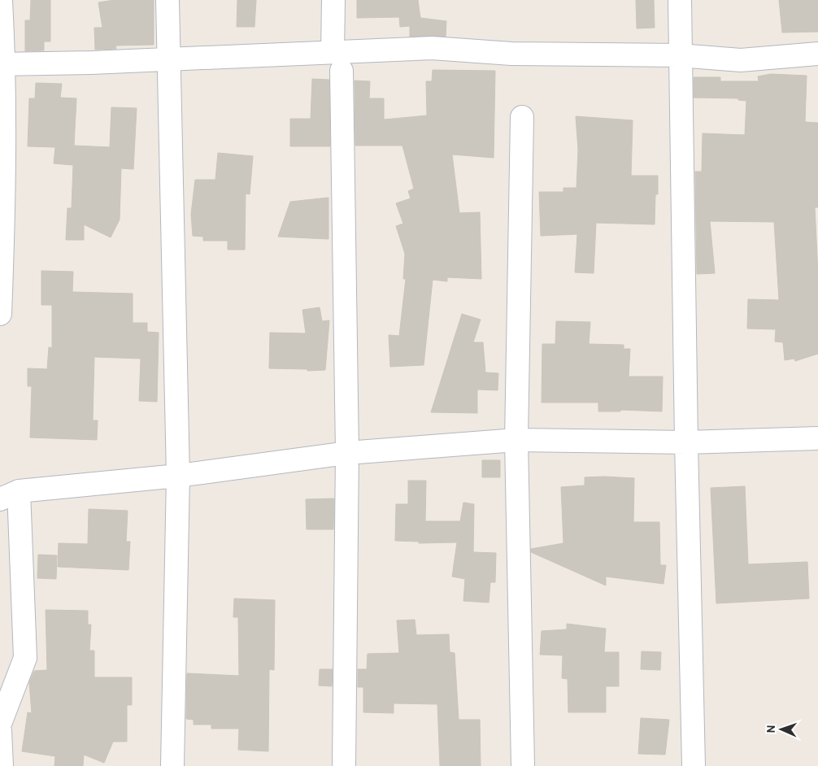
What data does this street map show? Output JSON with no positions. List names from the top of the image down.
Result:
{
  "north": "left"
}
